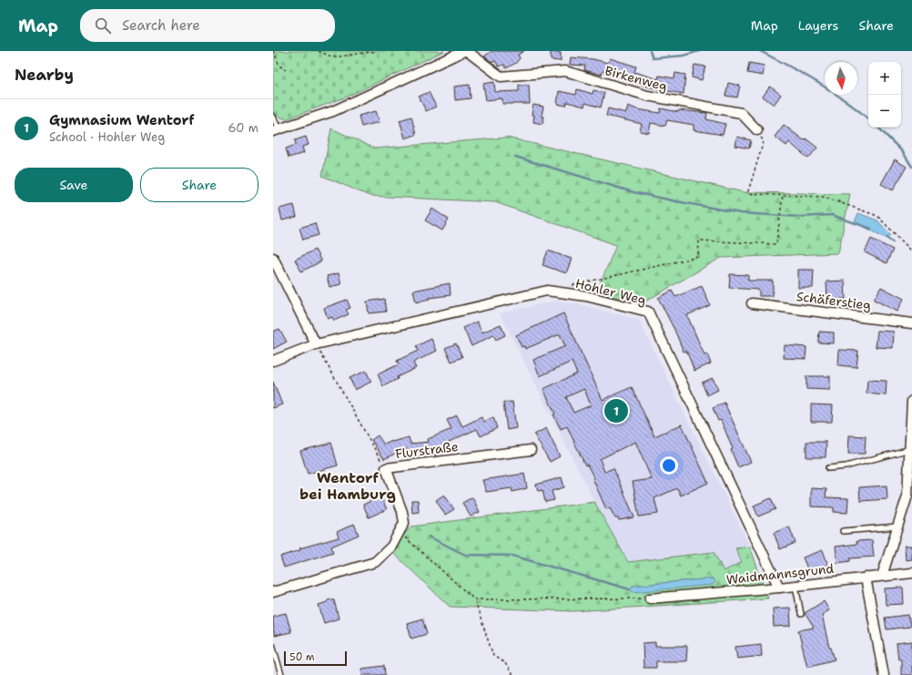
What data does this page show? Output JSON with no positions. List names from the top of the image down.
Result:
{
  "streets": {
    "street": [
      "Birkenweg",
      "Hohler Weg",
      "Schäferstieg",
      "Flurstraße",
      "Waidmannsgrund"
    ]
  },
  "crossings": [
    ["Hohler Weg", "Waidmannsgrund"]
  ],
  "districts": ["Wentorf bei Hamburg"],
  "scale_bar": "50 m",
  "north": "bottom",
  "page": {
    "header": "Map",
    "search": "Search here",
    "nav": ["Map", "Layers", "Share"],
    "heading": "Nearby",
    "map_buttons": ["+", "−"],
    "list": [
      {
        "mark": "1",
        "name": "Gymnasium Wentorf",
        "note": "School · Hohler Weg",
        "value": "60 m"
      }
    ],
    "buttons": ["Save", "Share"],
    "pins": "1",
    "scale": "50 m"
  }
}
